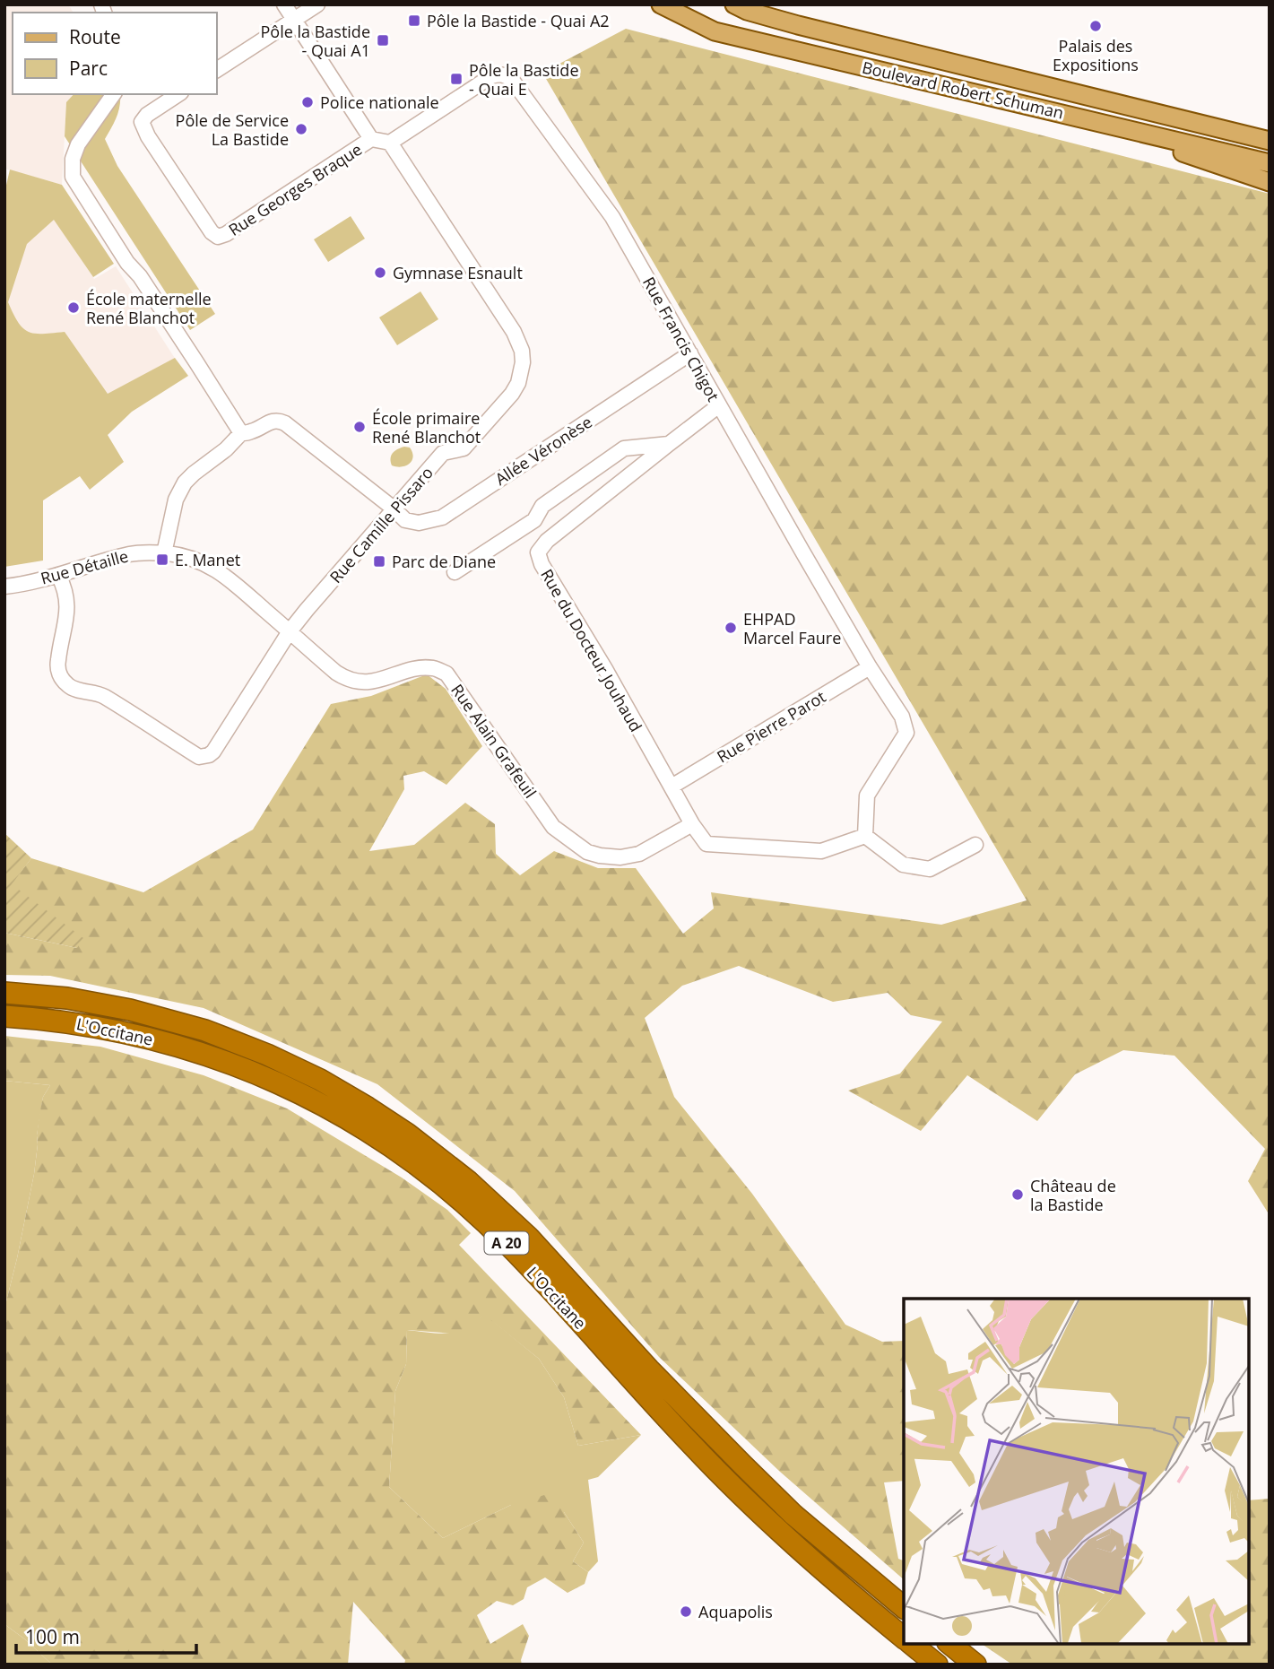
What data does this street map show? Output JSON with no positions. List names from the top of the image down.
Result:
{
  "streets": {
    "highway": ["L'Occitane", "A 20"],
    "main road": ["Boulevard Robert Schuman"],
    "street": [
      "Rue Georges Braque",
      "Rue Francis Chigot",
      "Allée Véronèse",
      "Rue Camille Pissaro",
      "Rue Détaille",
      "Rue du Docteur Jouhaud",
      "Rue Pierre Parot",
      "Rue Alain Grafeuil"
    ]
  },
  "crossings": [
    ["Rue Francis Chigot", "Allée Véronèse"],
    ["Rue Francis Chigot", "Rue Camille Pissaro"],
    ["Rue Francis Chigot", "Rue du Docteur Jouhaud"],
    ["Rue Francis Chigot", "Rue Pierre Parot"],
    ["Allée Véronèse", "Rue Camille Pissaro"],
    ["Rue Camille Pissaro", "Rue Détaille"],
    ["Rue Camille Pissaro", "Rue Alain Grafeuil"],
    ["Rue Détaille", "Rue Alain Grafeuil"],
    ["Rue du Docteur Jouhaud", "Rue Pierre Parot"]
  ],
  "places": {
    "transit": [
      "Pôle la Bastide - Quai A2",
      "Pôle la Bastide - Quai A1",
      "Pôle la Bastide - Quai E",
      "E. Manet",
      "Parc de Diane"
    ],
    "other": [
      "Palais des Expositions",
      "Police nationale",
      "Pôle de Service La Bastide",
      "Gymnase Esnault",
      "École maternelle René Blanchot",
      "École primaire René Blanchot",
      "EHPAD Marcel Faure",
      "Château de la Bastide",
      "Aquapolis"
    ]
  },
  "legend": ["Route", "Parc"],
  "scale_bar": "100 m"
}
